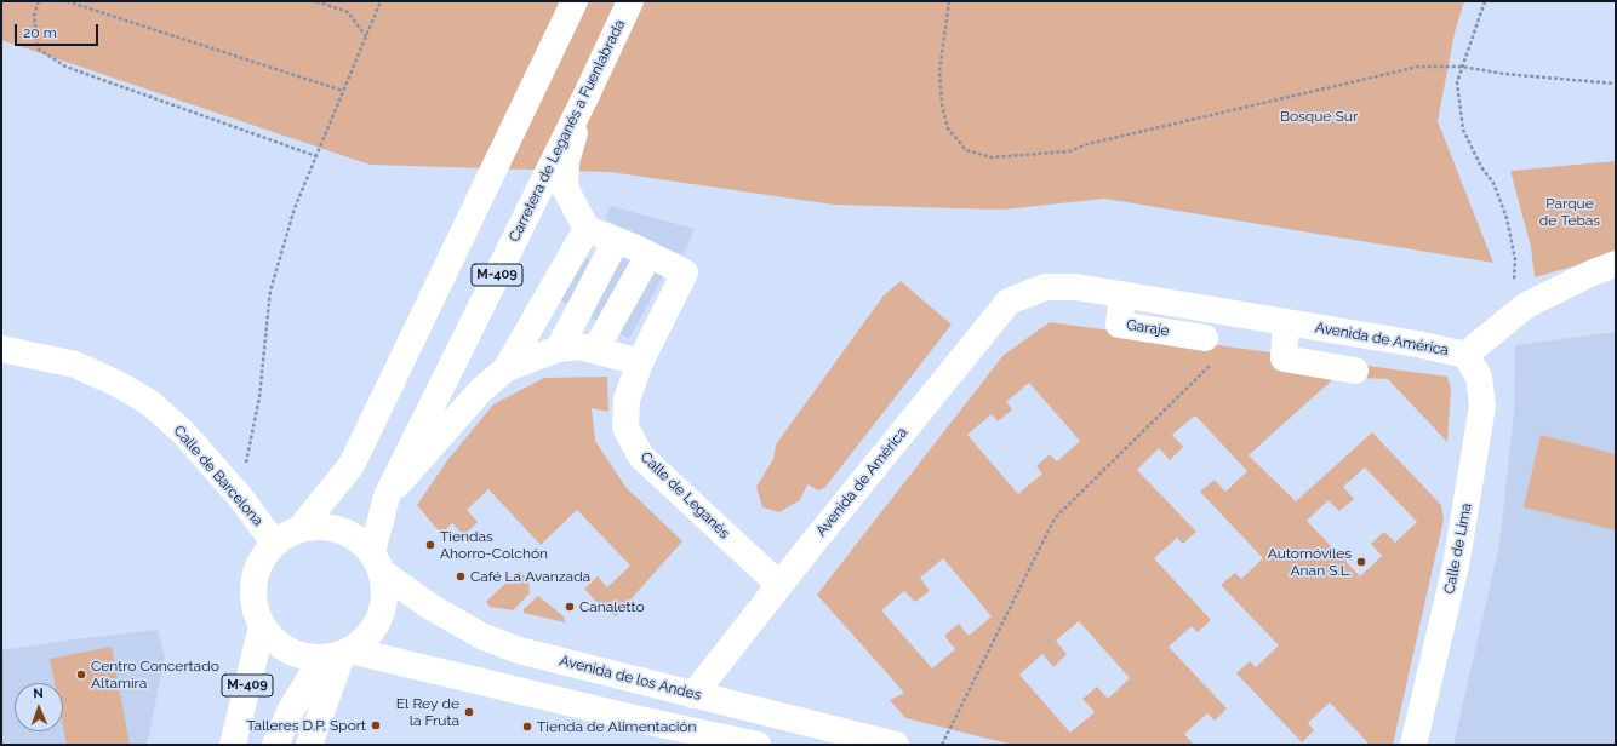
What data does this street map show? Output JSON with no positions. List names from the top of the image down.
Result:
{
  "streets": {
    "main road": [
      "Carretera de Leganés a Fuenlabrada",
      "M-409",
      "Garaje",
      "Avenida de América",
      "Calle de Barcelona",
      "Calle de Leganés",
      "Calle de Lima",
      "Avenida de los Andes"
    ]
  },
  "crossings": [
    ["Carretera de Leganés a Fuenlabrada", "M-409"],
    ["Carretera de Leganés a Fuenlabrada", "Calle de Barcelona"],
    ["Carretera de Leganés a Fuenlabrada", "Avenida de los Andes"],
    ["M-409", "Calle de Barcelona"],
    ["M-409", "Avenida de los Andes"],
    ["Garaje", "Avenida de América"],
    ["Avenida de América", "Calle de Leganés"],
    ["Avenida de América", "Calle de Lima"],
    ["Avenida de América", "Avenida de los Andes"],
    ["Calle de Barcelona", "Avenida de los Andes"]
  ],
  "parks": ["Bosque Sur", "Parque de Tebas"],
  "places": [
    "Tiendas Ahorro-Colchón",
    "Automóviles Anan S.L.",
    "Café La Avanzada",
    "Canaletto",
    "Centro Concertado Altamira",
    "El Rey de la Fruta",
    "Talleres D.P. Sport",
    "Tienda de Alimentación"
  ],
  "scale_bar": "20 m",
  "north": "top"
}
